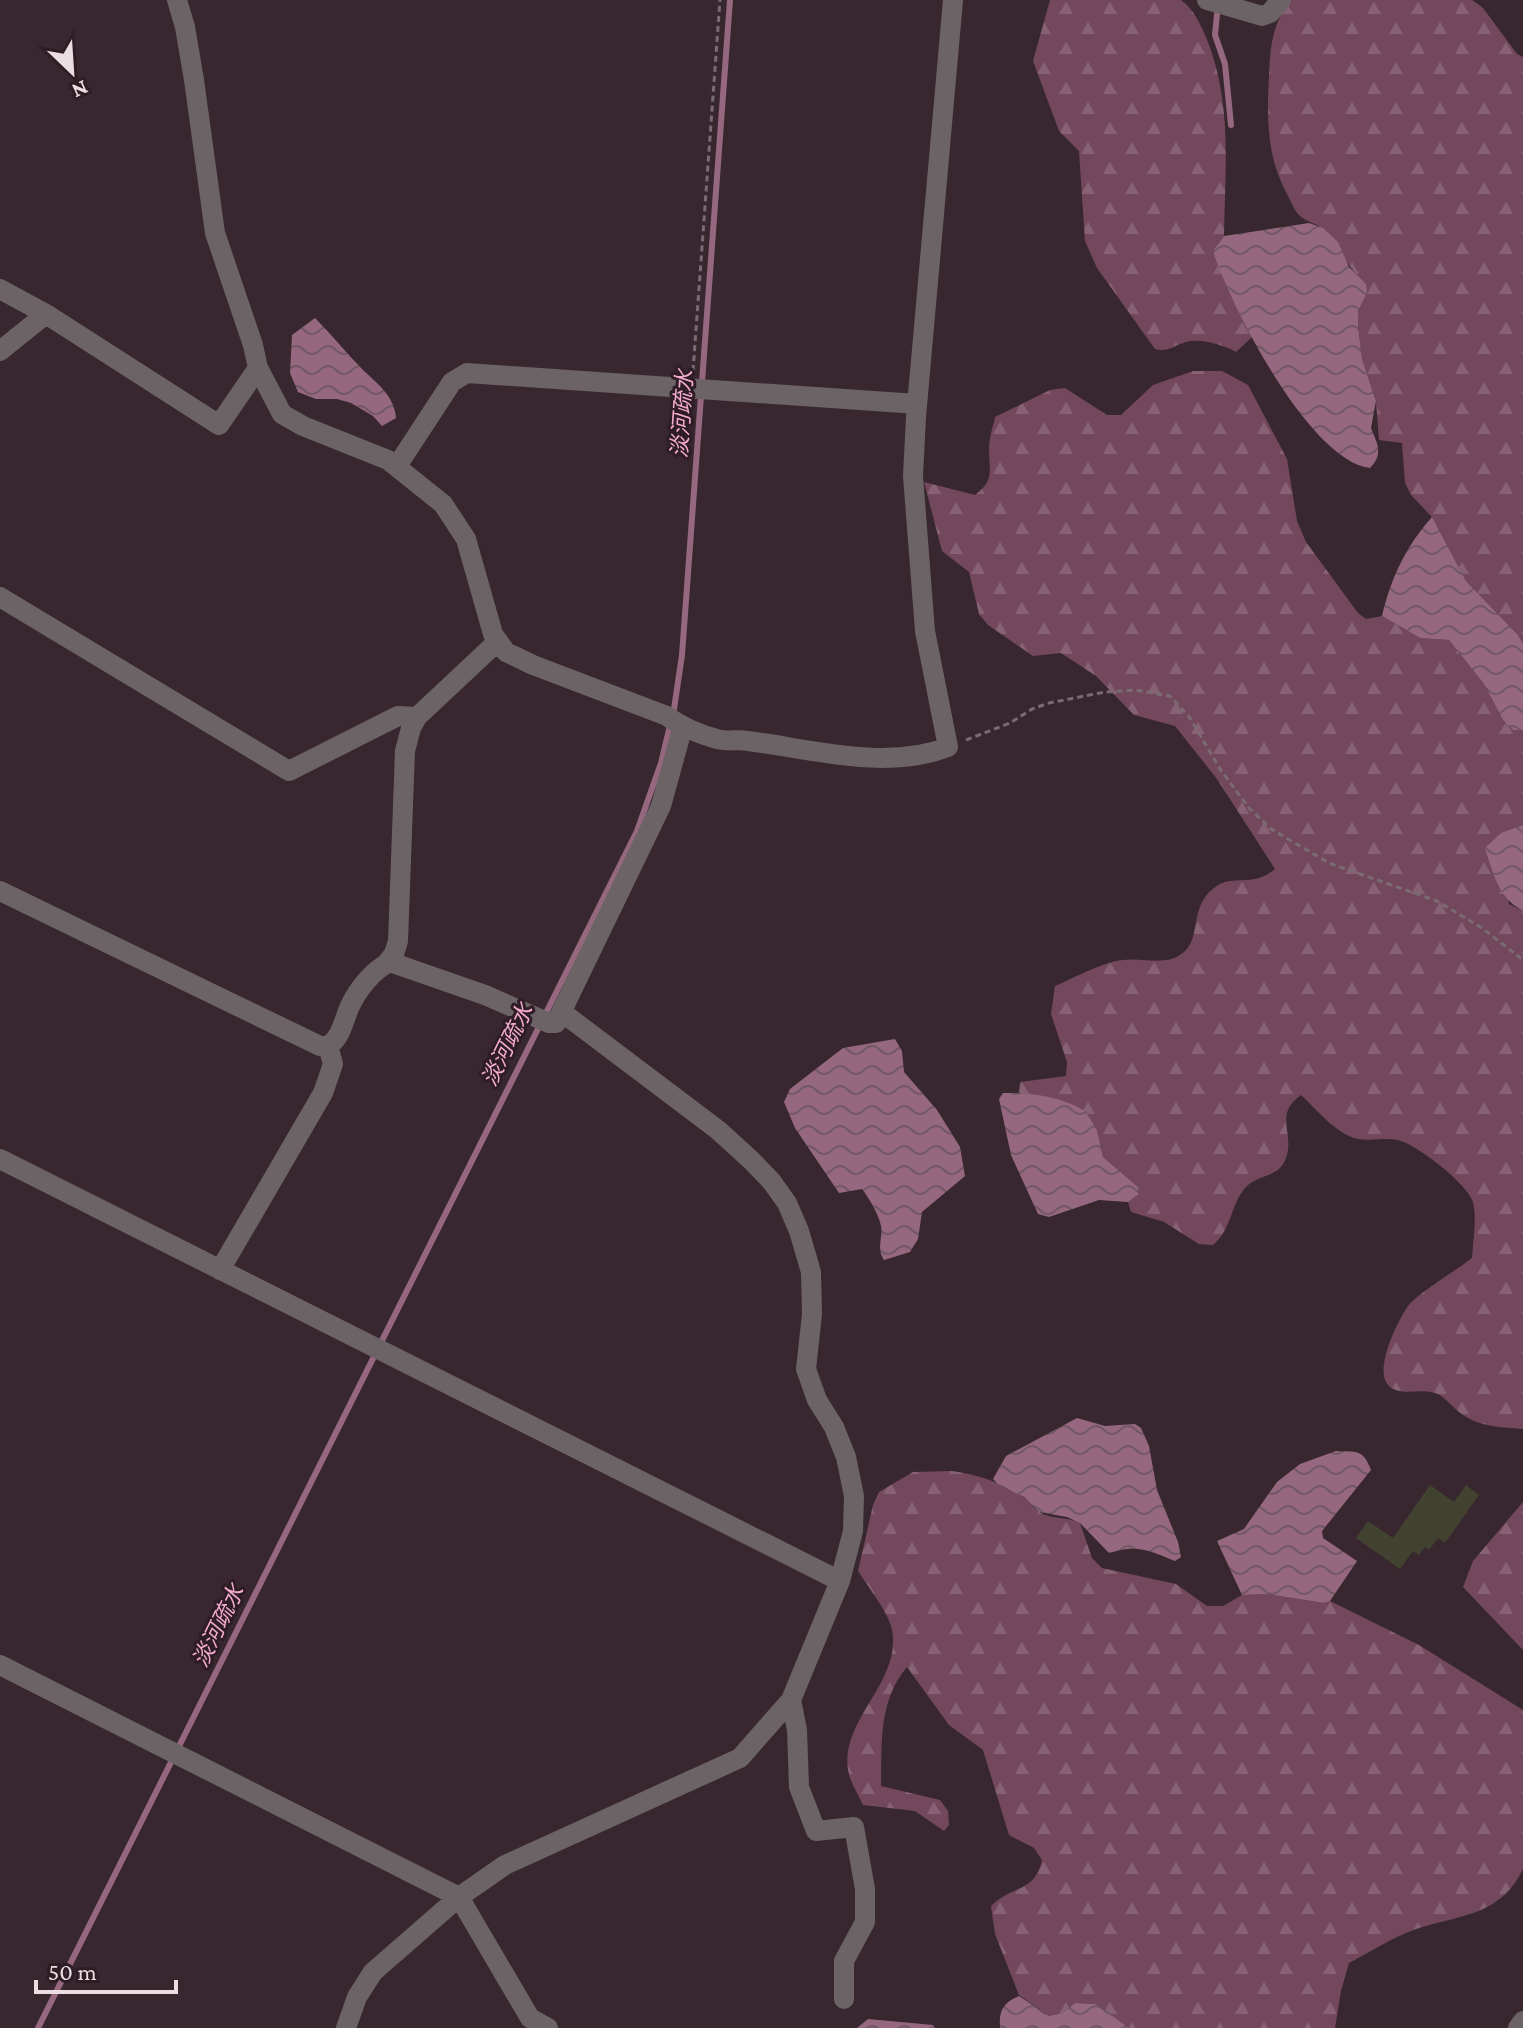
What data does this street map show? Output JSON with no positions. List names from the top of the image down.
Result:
{
  "water": ["淡河疏水"],
  "scale_bar": "50 m",
  "north": "bottom right"
}
